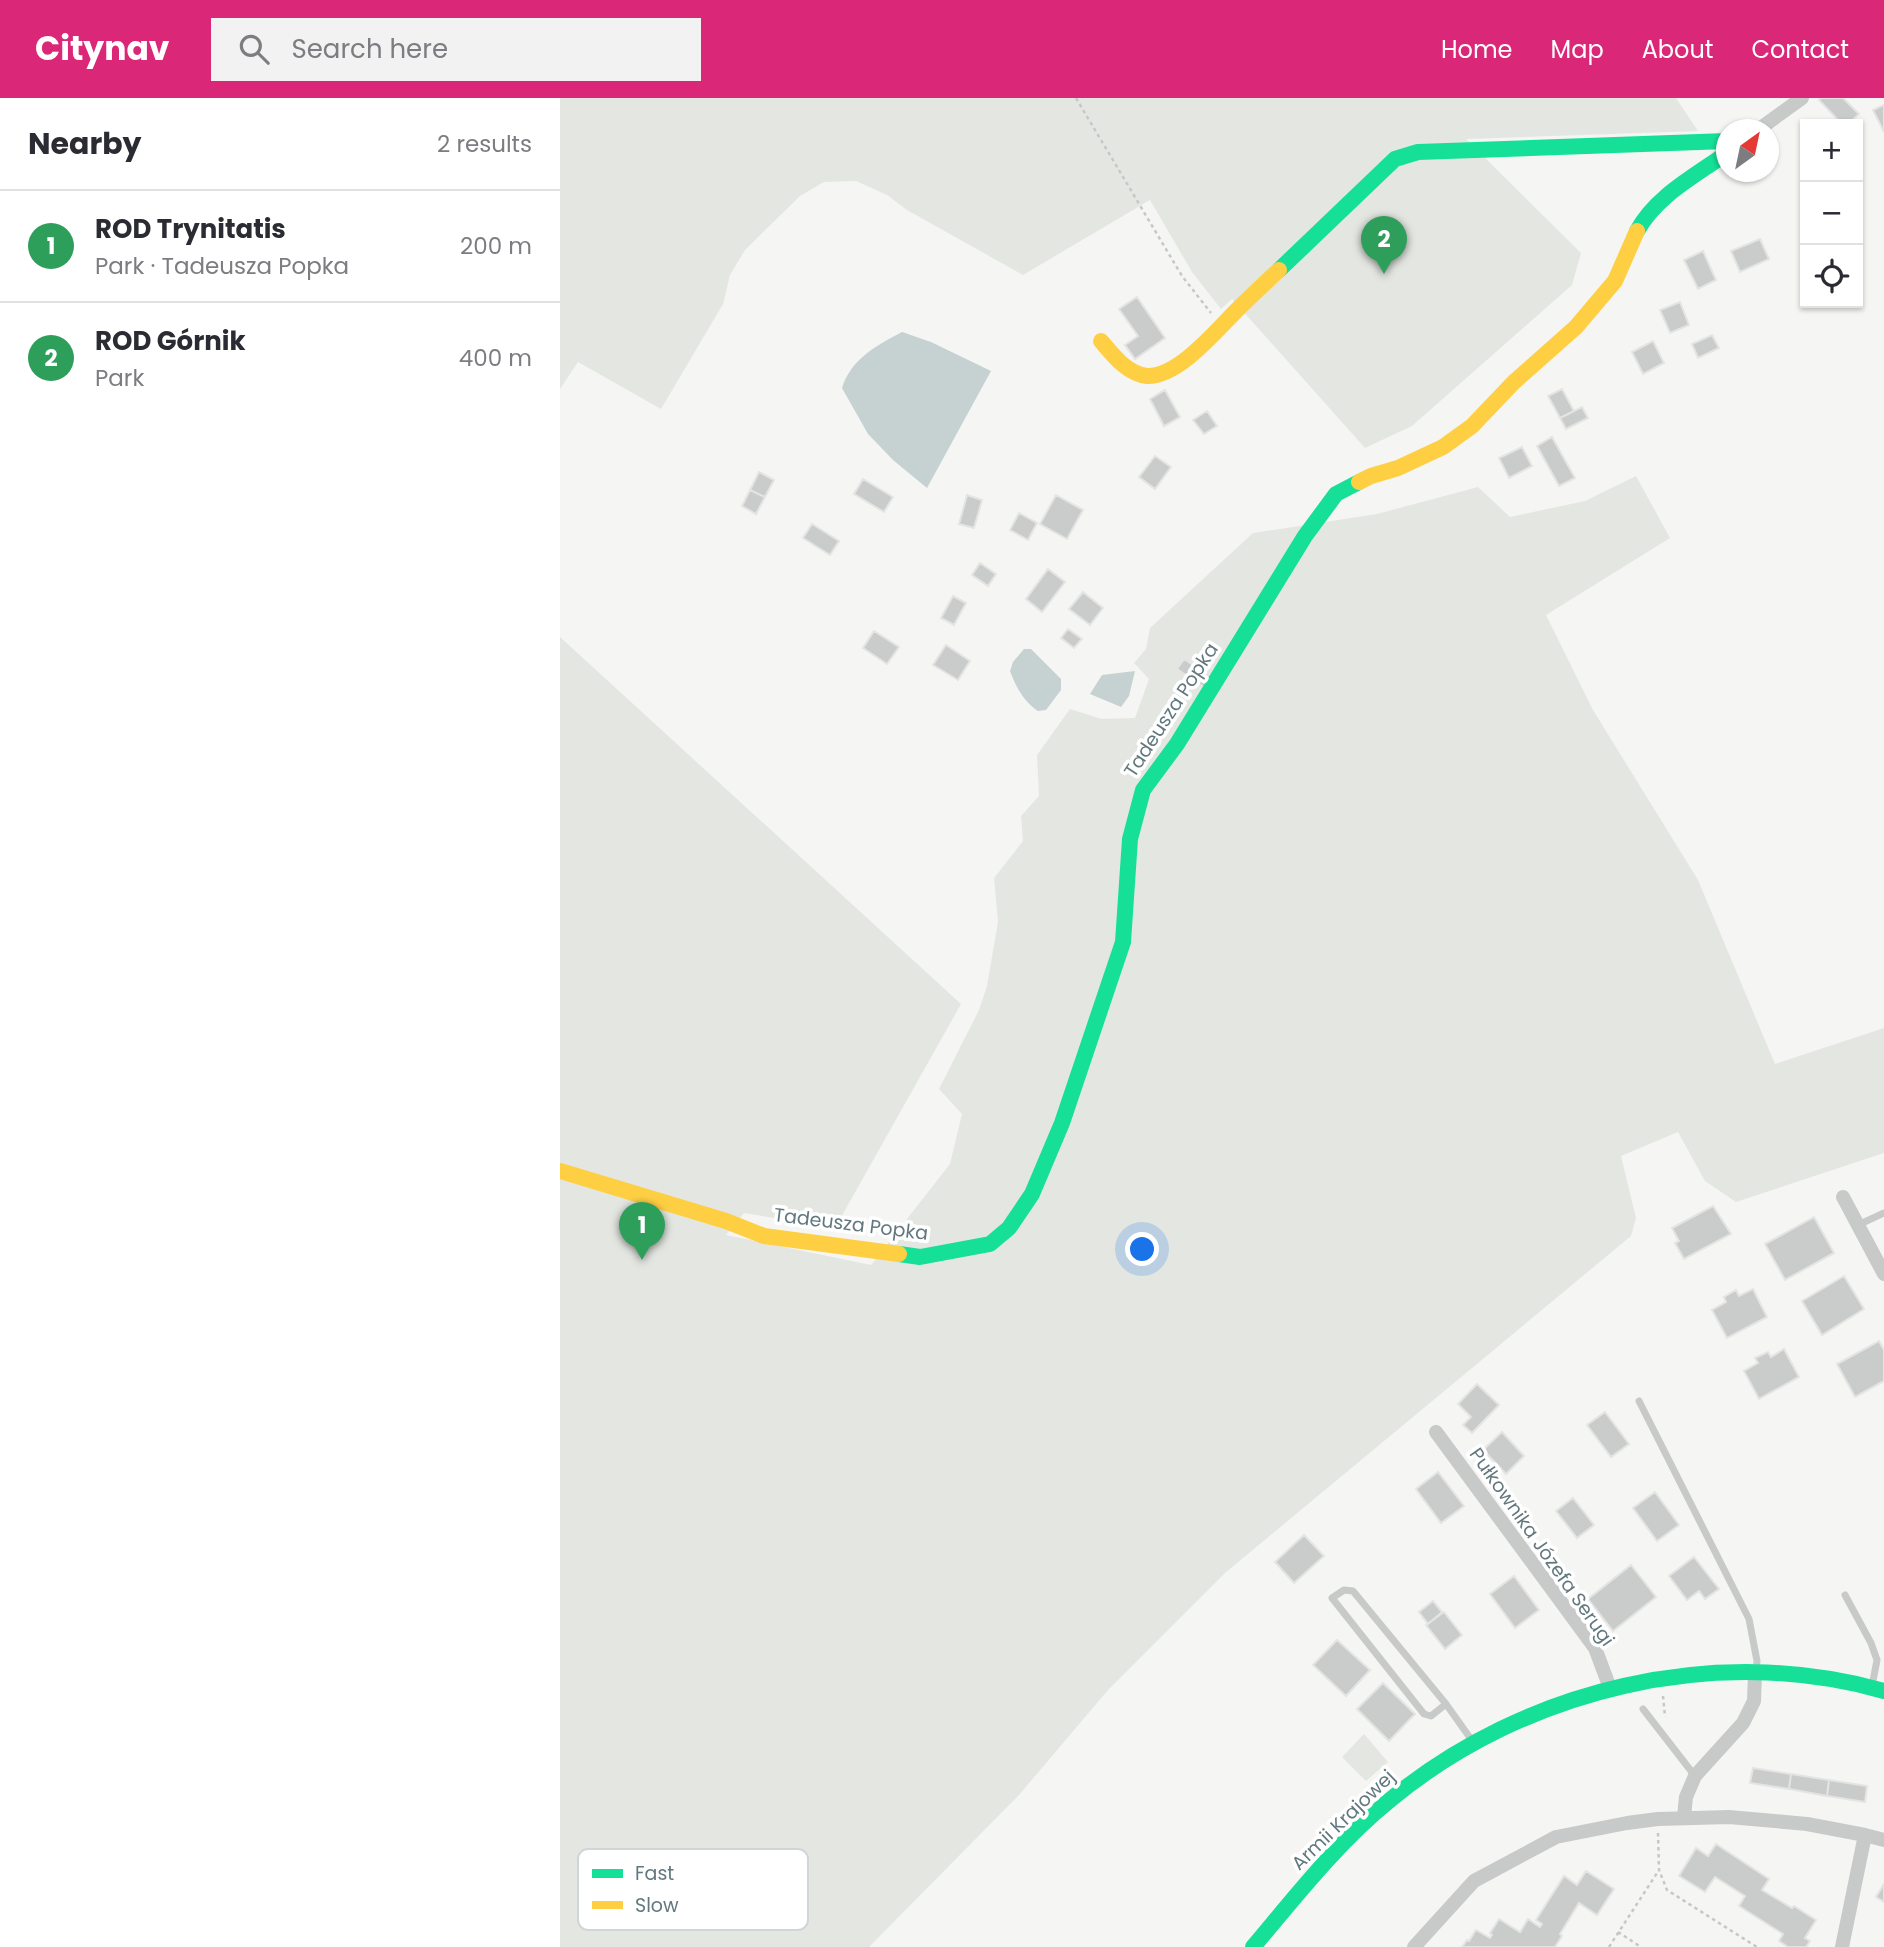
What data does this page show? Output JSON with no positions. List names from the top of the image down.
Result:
{
  "streets": {
    "street": ["Tadeusza Popka", "Pułkownika Józefa Serugi", "Armii Krajowej"]
  },
  "crossings": [
    ["Pułkownika Józefa Serugi", "Armii Krajowej"]
  ],
  "legend": ["Fast", "Slow"],
  "north": "top right",
  "page": {
    "header": "Citynav",
    "search": "Search here",
    "nav": [
      "Home",
      "Map",
      "About",
      "Contact"
    ],
    "heading": ["Nearby", "2 results"],
    "map_buttons": ["+", "−"],
    "list": [
      {
        "mark": "1",
        "name": "ROD Trynitatis",
        "note": "Park · Tadeusza Popka",
        "value": "200 m"
      },
      {
        "mark": "2",
        "name": "ROD Górnik",
        "note": "Park",
        "value": "400 m"
      }
    ],
    "pins": ["2", "1"]
  }
}
